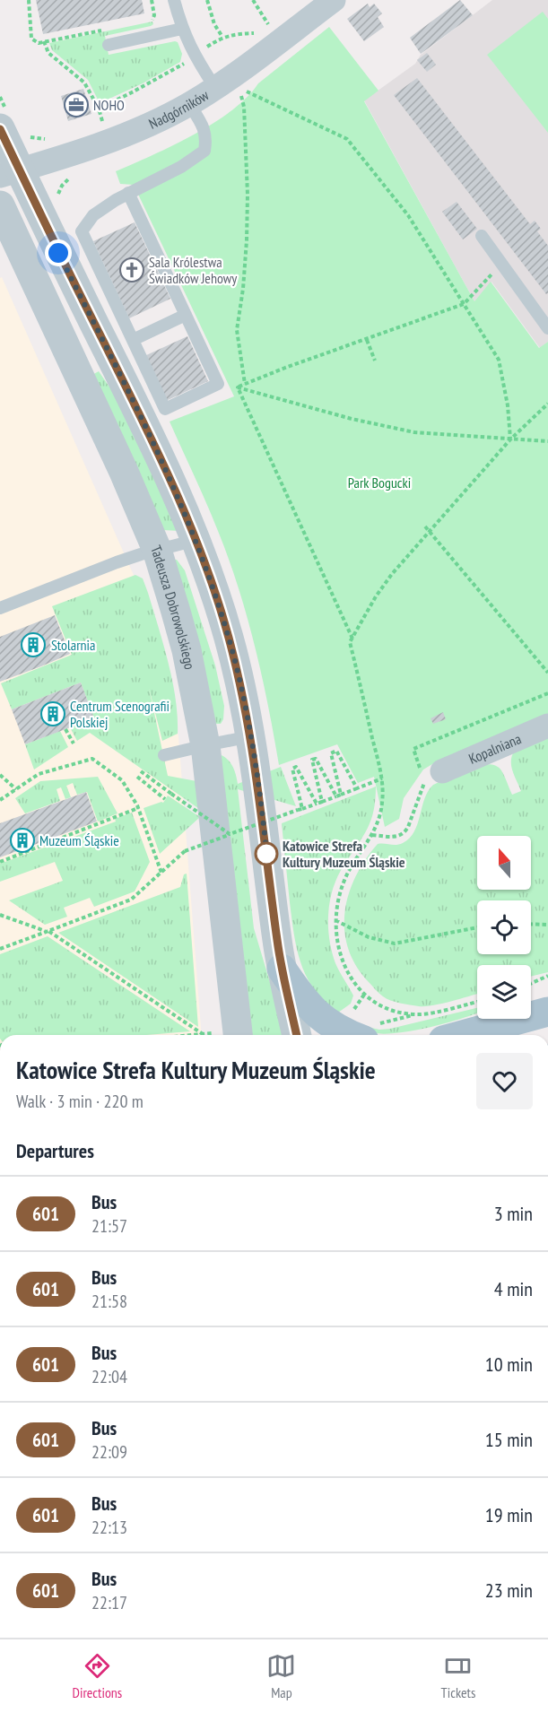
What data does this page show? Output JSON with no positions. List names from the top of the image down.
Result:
{
  "streets": {
    "street": ["Nadgórników", "Tadeusza Dobrowolskiego", "Kopalniana"]
  },
  "parks": ["Park Bogucki"],
  "places": {
    "office": ["NOHO"],
    "church": ["Sala Królestwa Świadków Jehowy"],
    "building": ["Stolarnia", "Centrum Scenografii Polskiej", "Muzeum Śląskie"],
    "other": ["Katowice Strefa Kultury Muzeum Śląskie"]
  },
  "lines": ["bus line 601"],
  "north": "top",
  "page": {
    "heading": [
      ["Katowice Strefa Kultury Muzeum Śląskie", "Walk · 3 min · 220 m"],
      "Departures"
    ],
    "list": [
      {
        "mark": "601",
        "name": "Bus",
        "note": "21:57",
        "value": "3 min"
      },
      {
        "mark": "601",
        "name": "Bus",
        "note": "21:58",
        "value": "4 min"
      },
      {
        "mark": "601",
        "name": "Bus",
        "note": "22:04",
        "value": "10 min"
      },
      {
        "mark": "601",
        "name": "Bus",
        "note": "22:09",
        "value": "15 min"
      },
      {
        "mark": "601",
        "name": "Bus",
        "note": "22:13",
        "value": "19 min"
      },
      {
        "mark": "601",
        "name": "Bus",
        "note": "22:17",
        "value": "23 min"
      }
    ],
    "tabs": ["Directions", "Map", "Tickets"]
  }
}
